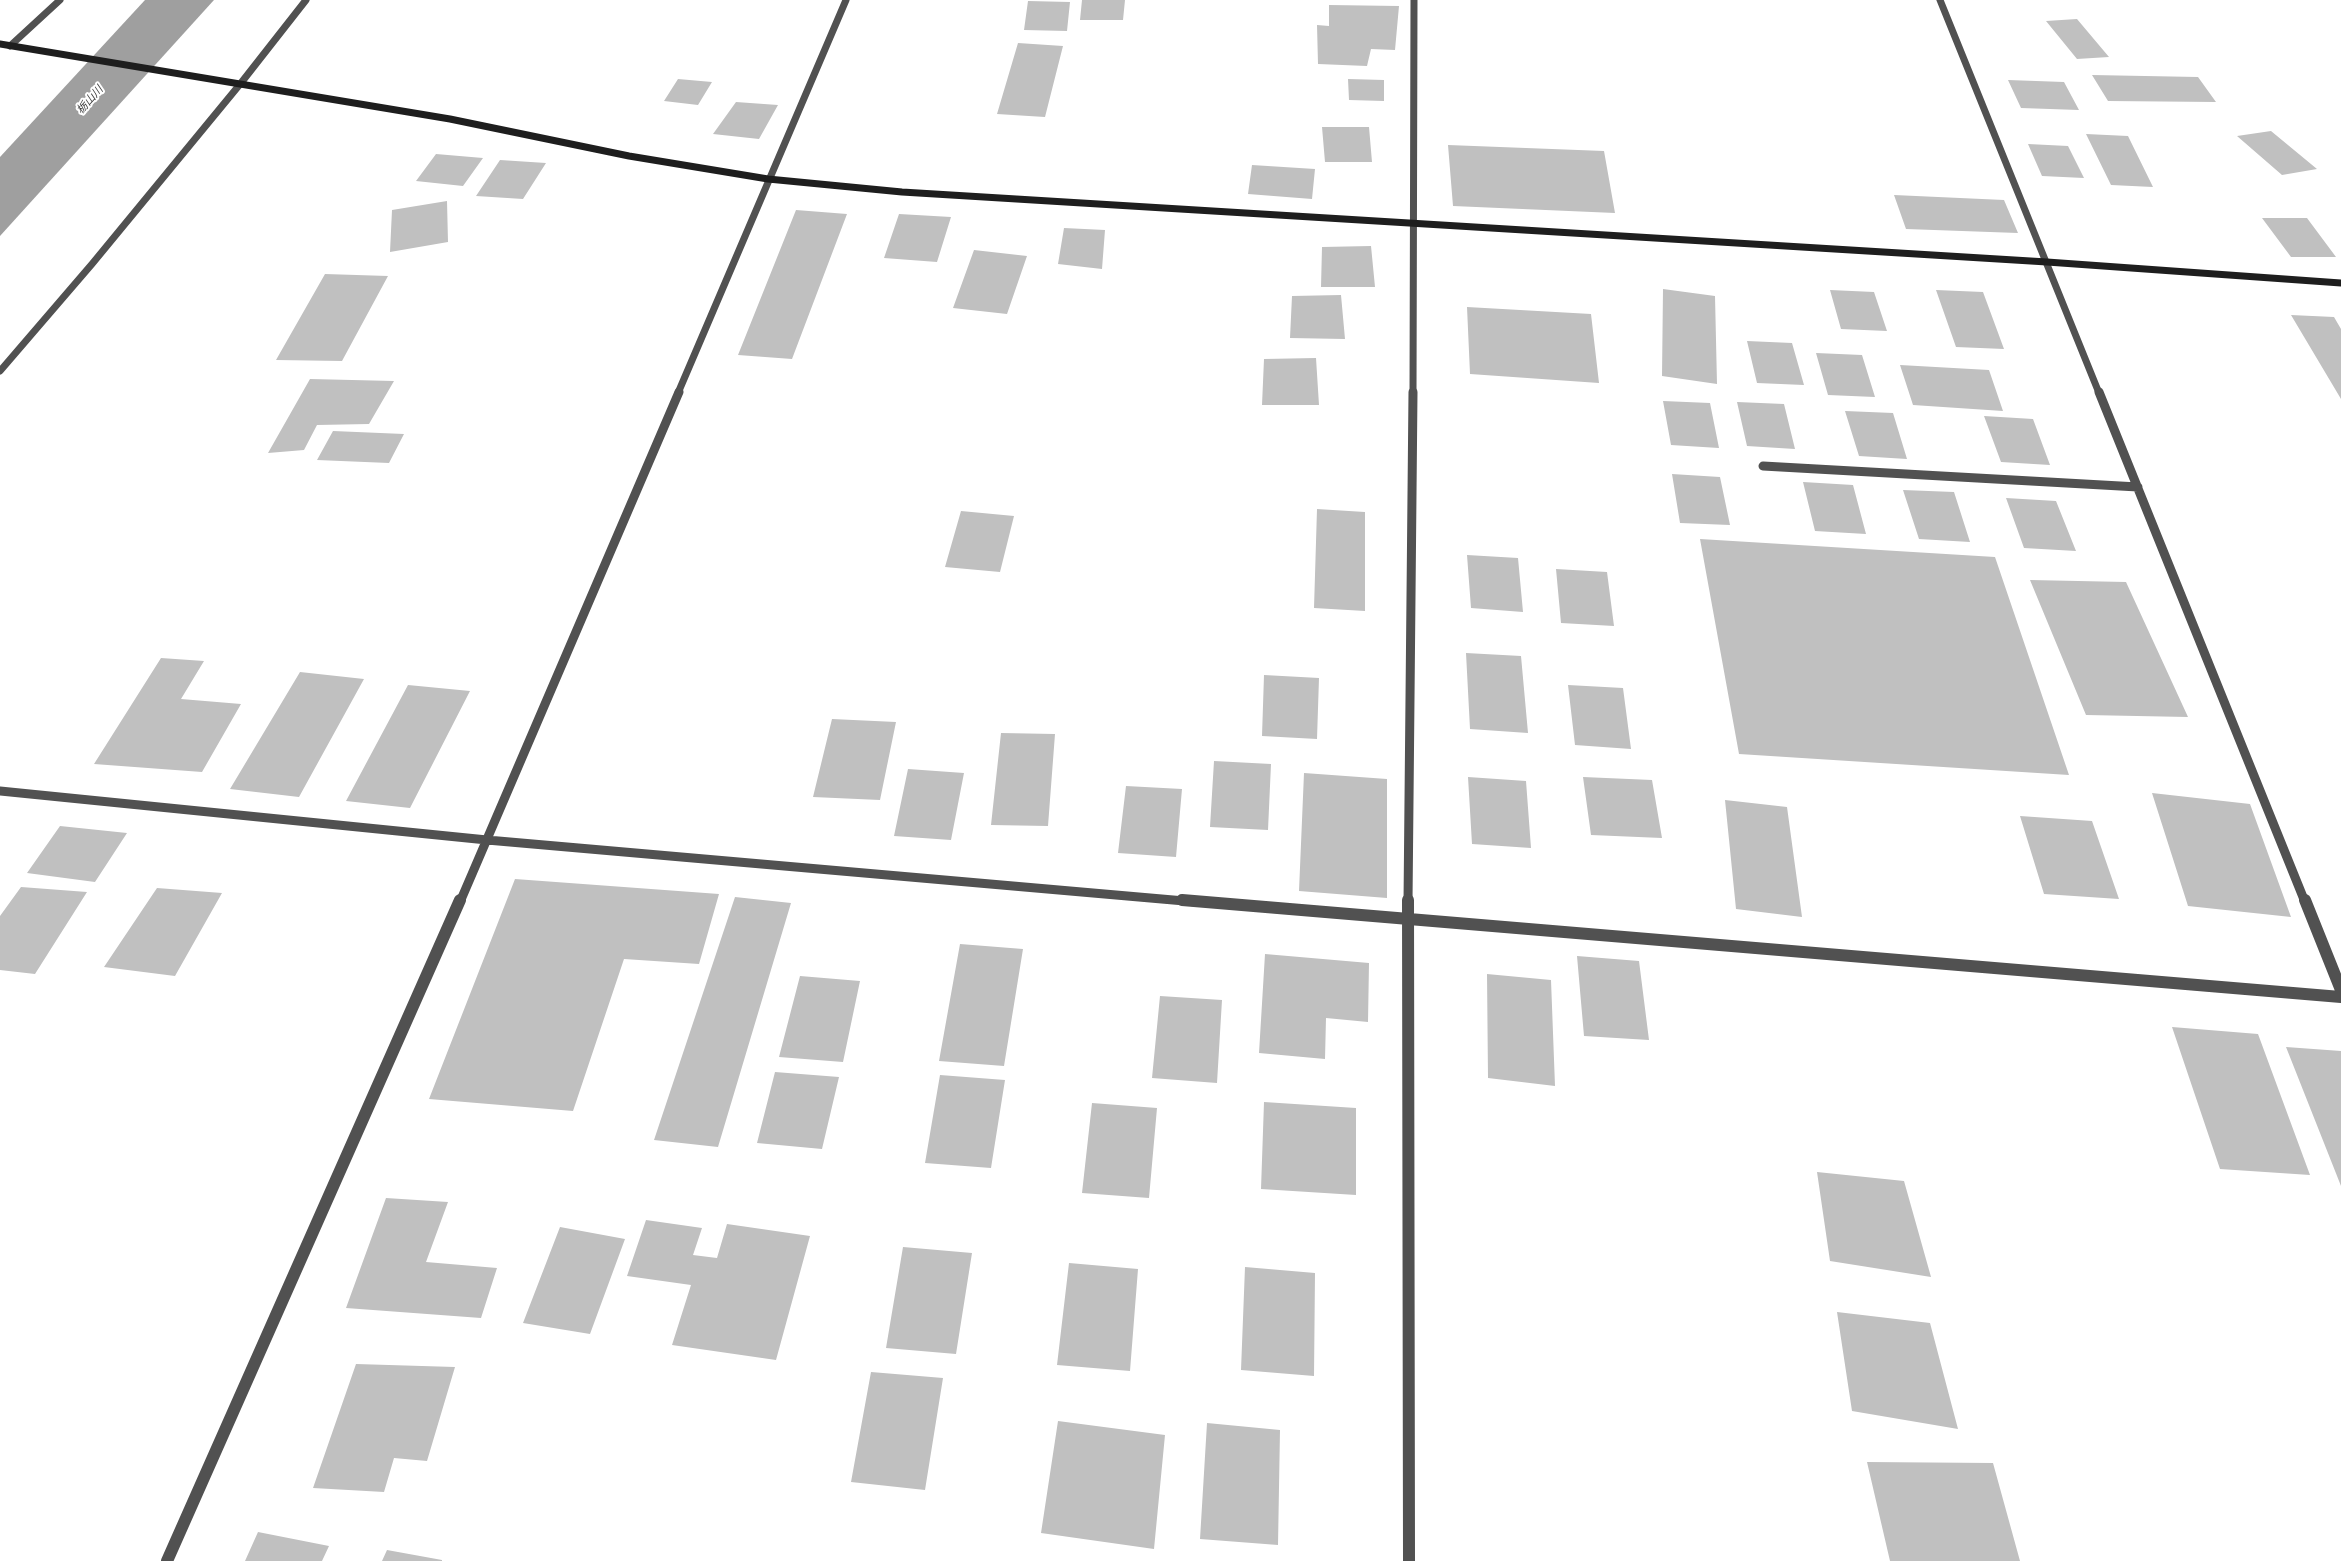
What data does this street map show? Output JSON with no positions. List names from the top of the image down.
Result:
{
  "water": ["栃山川"]
}
